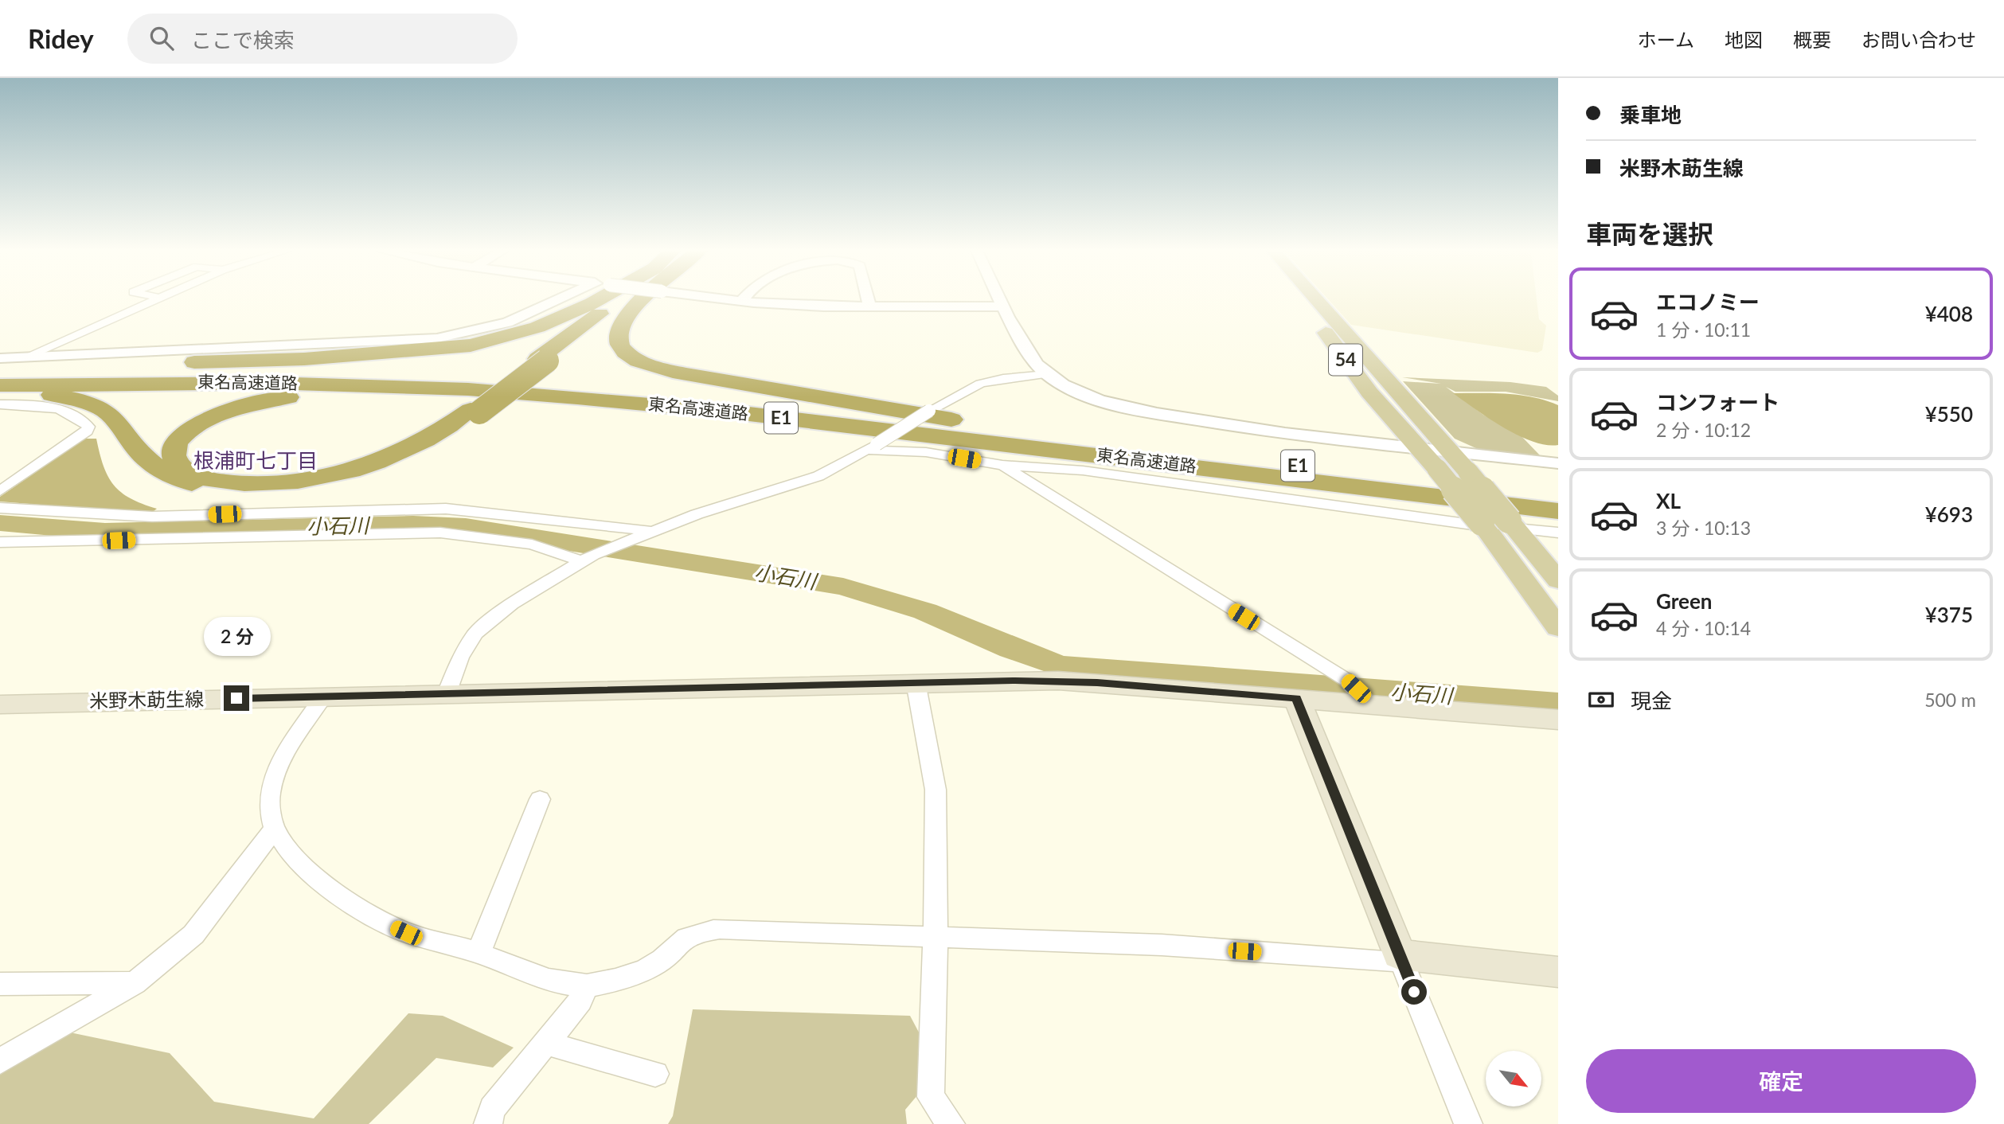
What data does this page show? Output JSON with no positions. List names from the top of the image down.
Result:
{
  "streets": {
    "highway": ["東名高速道路", "E1"],
    "main road": ["54", "米野木莇生線"]
  },
  "districts": ["根浦町七丁目"],
  "water": ["小石川"],
  "north": "bottom right",
  "page": {
    "header": "Ridey",
    "search": "ここで検索",
    "nav": [
      "ホーム",
      "地図",
      "概要",
      "お問い合わせ"
    ],
    "banner": ["乗車地", "米野木莇生線"],
    "heading": "車両を選択",
    "list": [
      {
        "name": "エコノミー",
        "note": "1 分 · 10:11",
        "value": "¥408"
      },
      {
        "name": "コンフォート",
        "note": "2 分 · 10:12",
        "value": "¥550"
      },
      {
        "name": "XL",
        "note": "3 分 · 10:13",
        "value": "¥693"
      },
      {
        "name": "Green",
        "note": "4 分 · 10:14",
        "value": "¥375"
      }
    ],
    "bubble": "2 分",
    "pay": ["現金", "500 m"],
    "buttons": "確定"
  }
}
